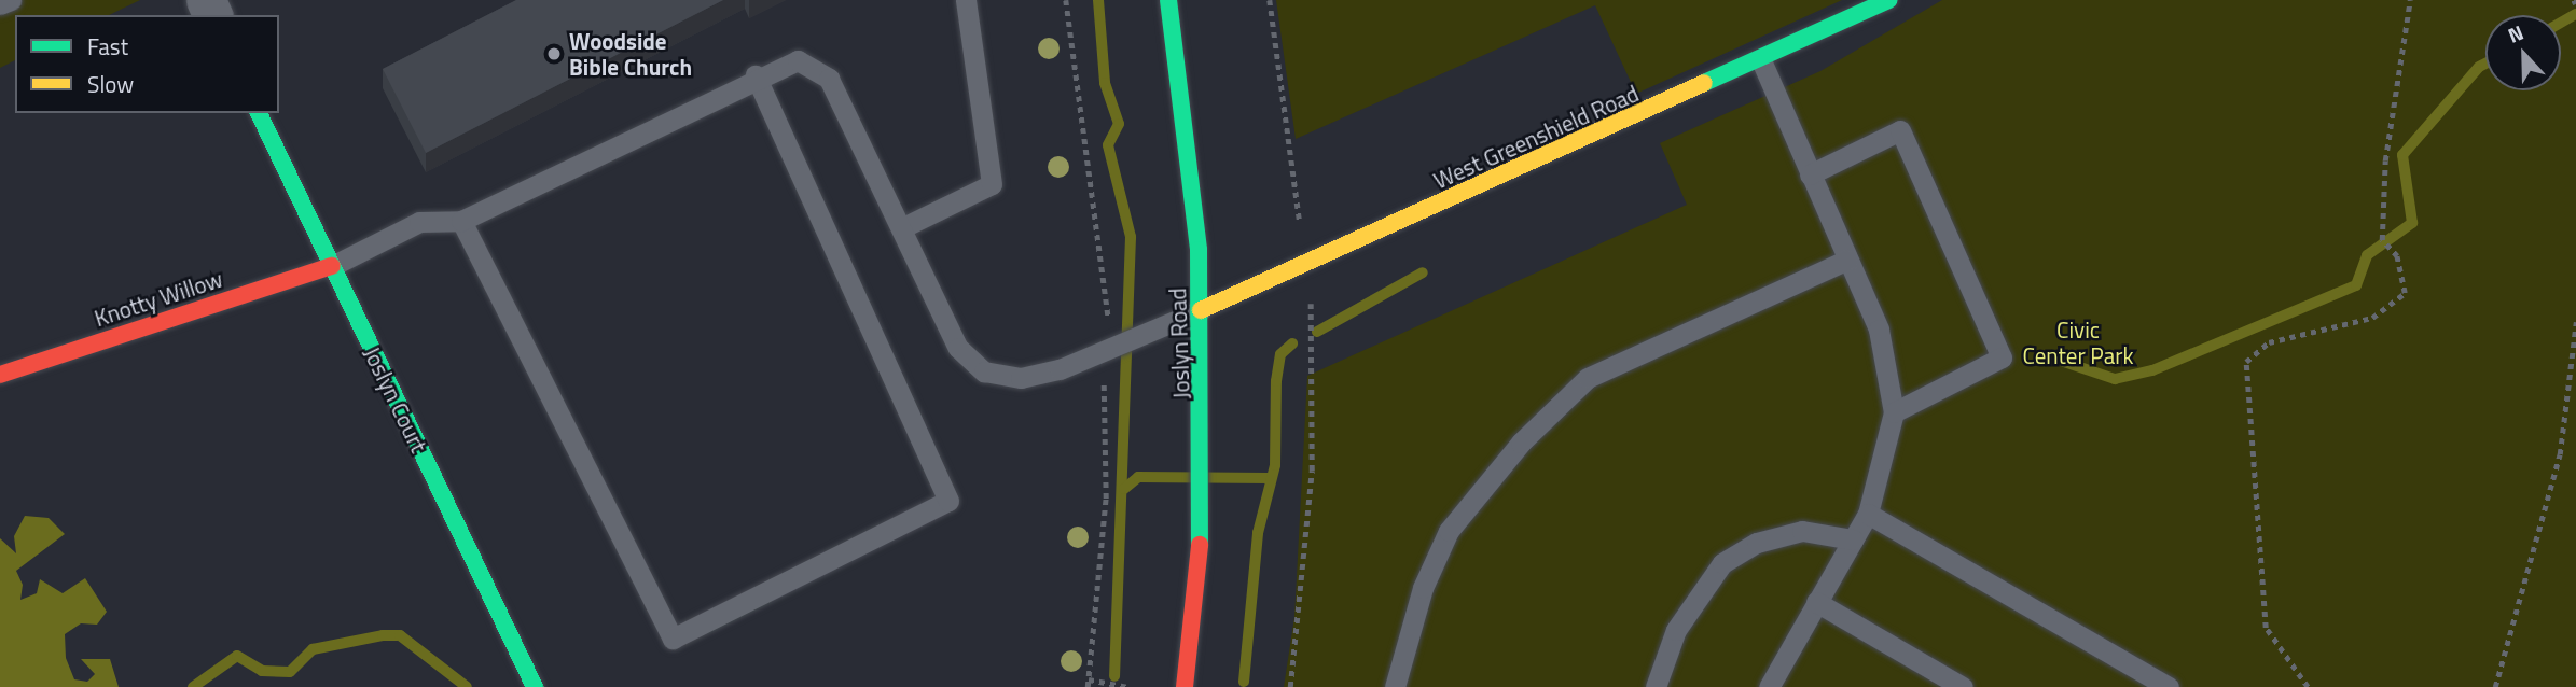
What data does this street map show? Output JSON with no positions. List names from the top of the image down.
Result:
{
  "streets": {
    "street": [
      "West Greenshield Road",
      "Knotty Willow",
      "Joslyn Road",
      "Joslyn Court"
    ]
  },
  "crossings": [
    ["West Greenshield Road", "Joslyn Road"],
    ["Knotty Willow", "Joslyn Court"]
  ],
  "parks": ["Civic Center Park"],
  "places": ["Woodside Bible Church"],
  "legend": ["Fast", "Slow"],
  "north": "top"
}
